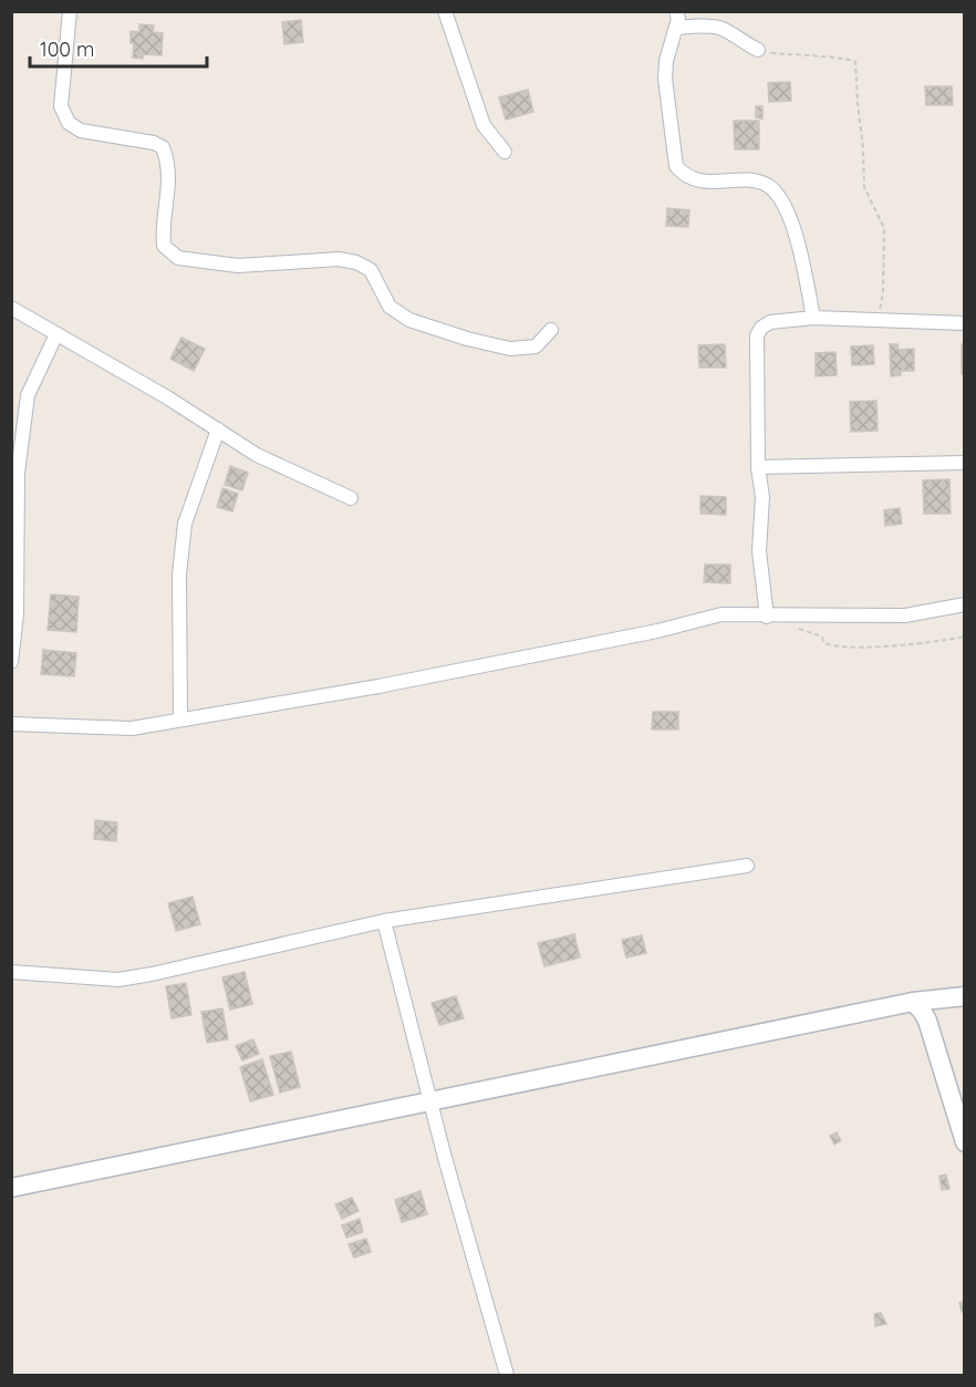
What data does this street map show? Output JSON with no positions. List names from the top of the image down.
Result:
{
  "scale_bar": "100 m"
}
